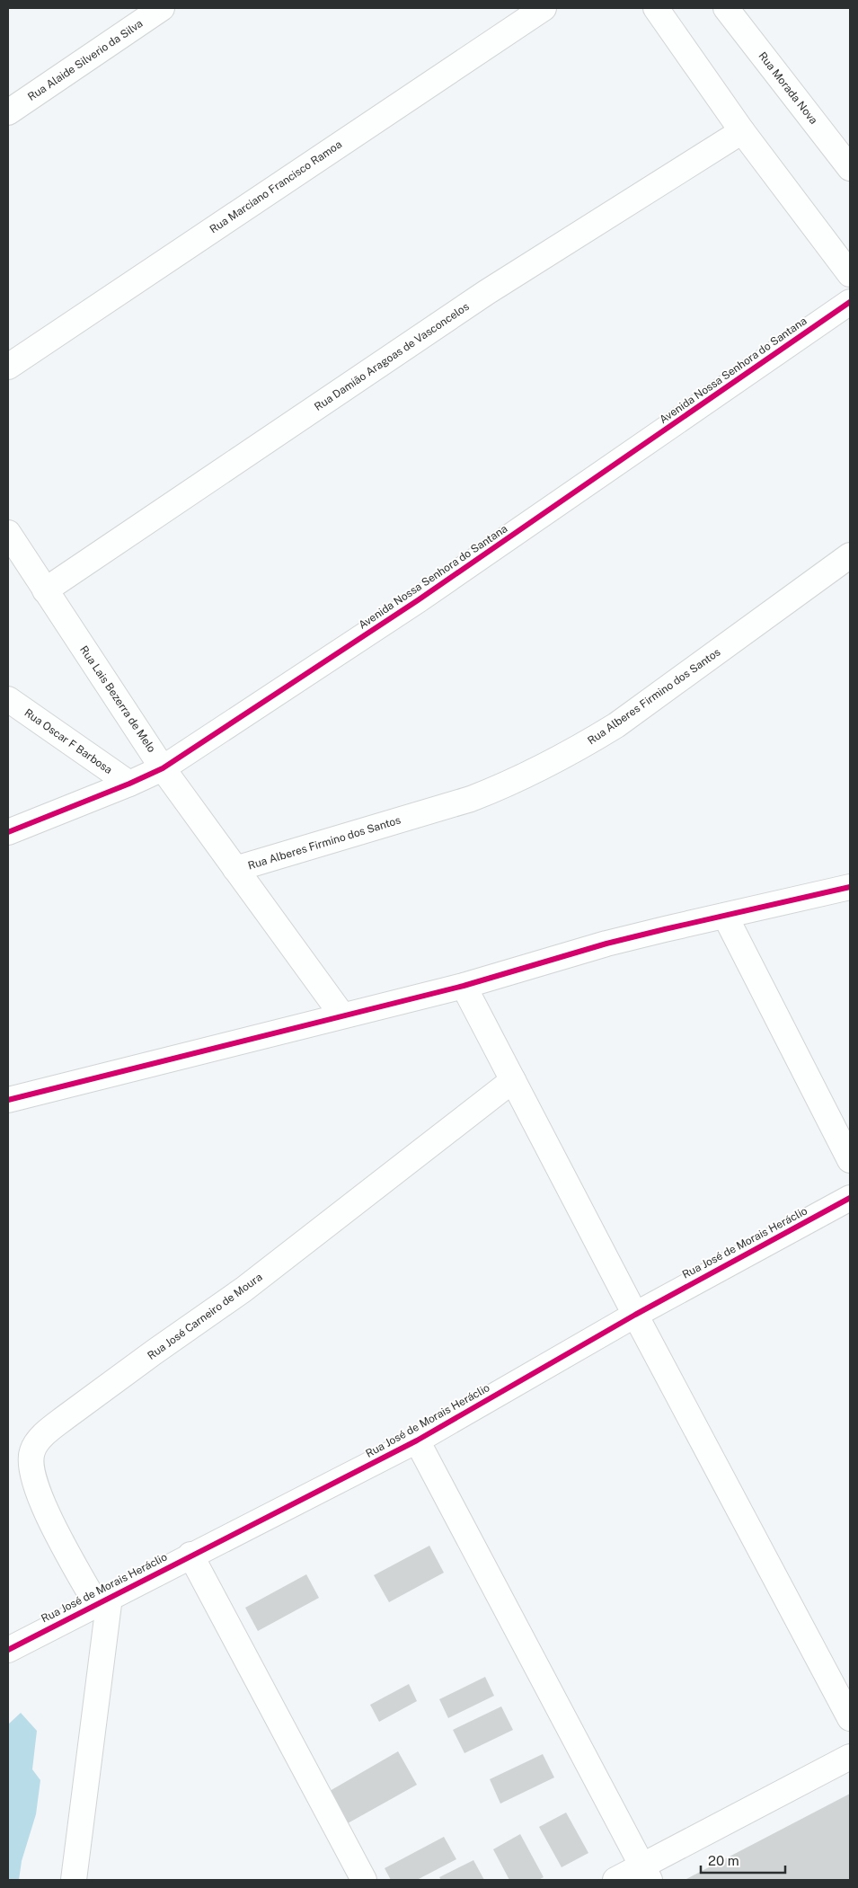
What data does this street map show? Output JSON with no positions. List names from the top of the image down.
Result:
{
  "streets": {
    "street": [
      "Rua Alaide Silverio da Silva",
      "Rua Morada Nova",
      "Rua Marciano Francisco Ramoa",
      "Rua Damião Aragoas de Vasconcelos",
      "Avenida Nossa Senhora do Santana",
      "Rua Alberes Firmino dos Santos",
      "Rua Lais Bezerra de Melo",
      "Rua Oscar F Barbosa",
      "Rua José de Morais Heráclio",
      "Rua José Carneiro de Moura"
    ]
  },
  "crossings": [
    ["Rua Damião Aragoas de Vasconcelos", "Rua Lais Bezerra de Melo"],
    ["Avenida Nossa Senhora do Santana", "Rua Lais Bezerra de Melo"],
    ["Avenida Nossa Senhora do Santana", "Rua Oscar F Barbosa"],
    ["Rua Alberes Firmino dos Santos", "Rua Lais Bezerra de Melo"],
    ["Rua José de Morais Heráclio", "Rua José Carneiro de Moura"]
  ],
  "scale_bar": "20 m"
}
